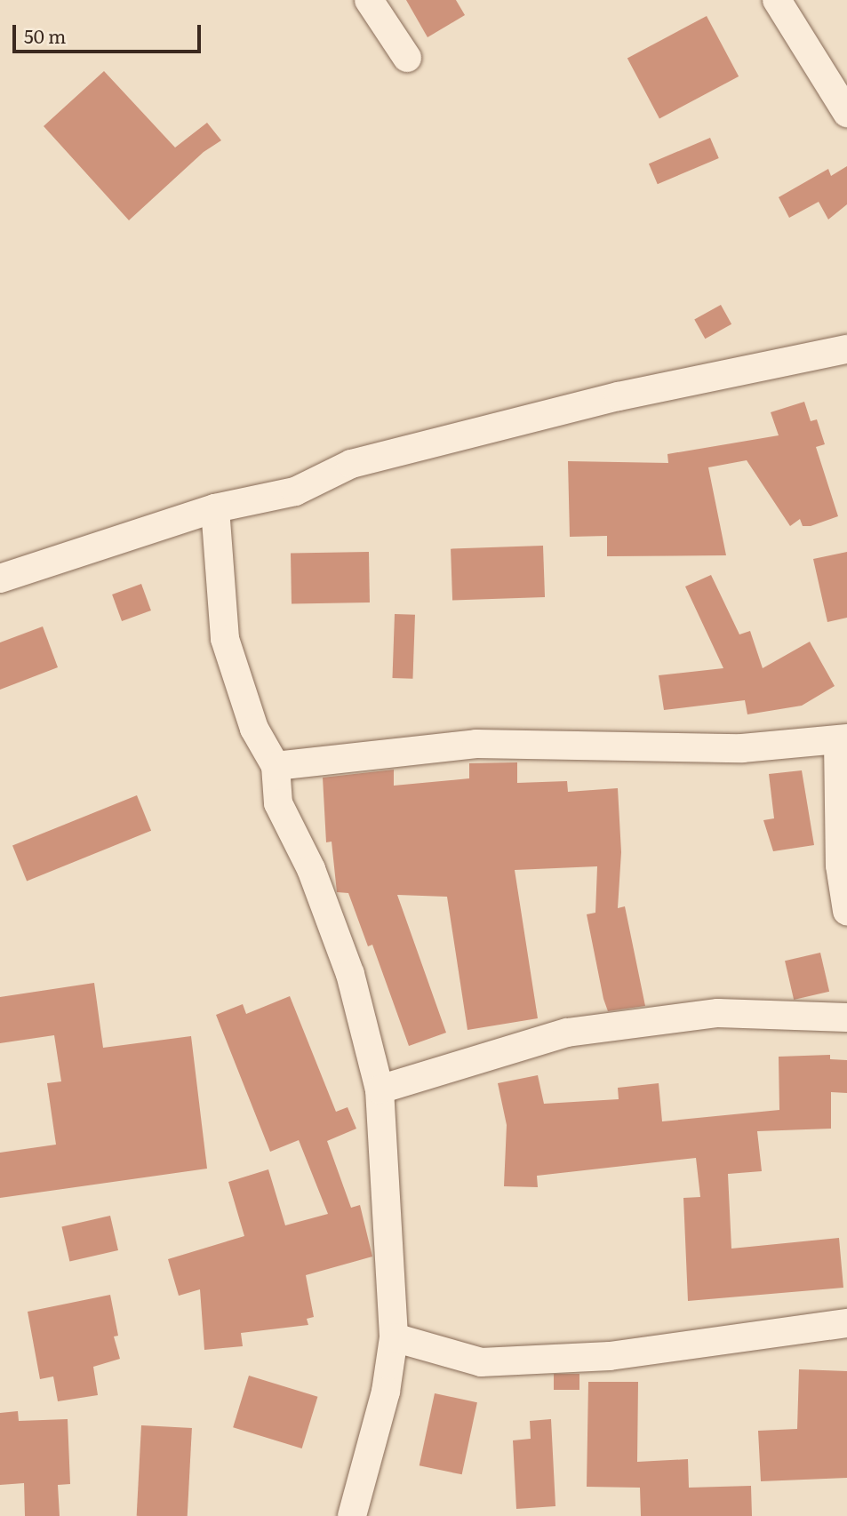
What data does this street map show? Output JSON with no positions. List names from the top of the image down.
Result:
{
  "scale_bar": "50 m"
}
